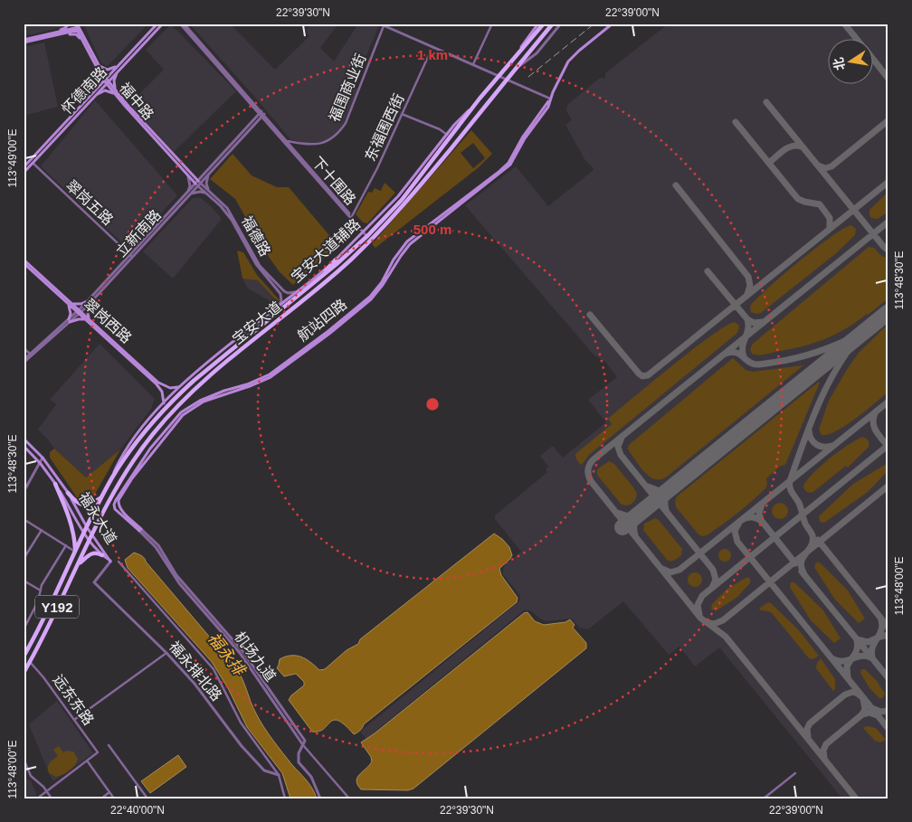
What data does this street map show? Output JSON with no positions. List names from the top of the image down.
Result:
{
  "streets": {
    "main road": [
      "怀德南路",
      "福中路",
      "宝安大道辅路",
      "航站四路",
      "翠岗西路",
      "宝安大道",
      "福永大道",
      "Y192"
    ],
    "street": [
      "福围商业街",
      "东福围西街",
      "下十围路",
      "翠岗五路",
      "立新南路",
      "福德路",
      "机场九道",
      "福永排北路",
      "远东东路"
    ]
  },
  "crossings": [
    ["福围商业街", "下十围路"],
    ["怀德南路", "福中路"],
    ["怀德南路", "翠岗五路"],
    ["福中路", "立新南路"],
    ["福中路", "福德路"],
    ["东福围西街", "下十围路"],
    ["下十围路", "立新南路"],
    ["下十围路", "宝安大道辅路"],
    ["下十围路", "宝安大道"],
    ["翠岗五路", "立新南路"],
    ["立新南路", "福德路"],
    ["立新南路", "翠岗西路"],
    ["宝安大道辅路", "翠岗西路"],
    ["宝安大道辅路", "宝安大道"],
    ["航站四路", "机场九道"],
    ["宝安大道", "福永大道"],
    ["宝安大道", "远东东路"],
    ["福永大道", "福永排北路"]
  ],
  "water": ["福永排"],
  "north": "left",
  "coordinates": [
    "22°39'30\"N",
    "22°39'00\"N",
    "113°49'00\"E",
    "113°48'30\"E",
    "113°48'00\"E",
    "22°40'00\"N"
  ],
  "rings": ["1 km", "500 m"]
}
